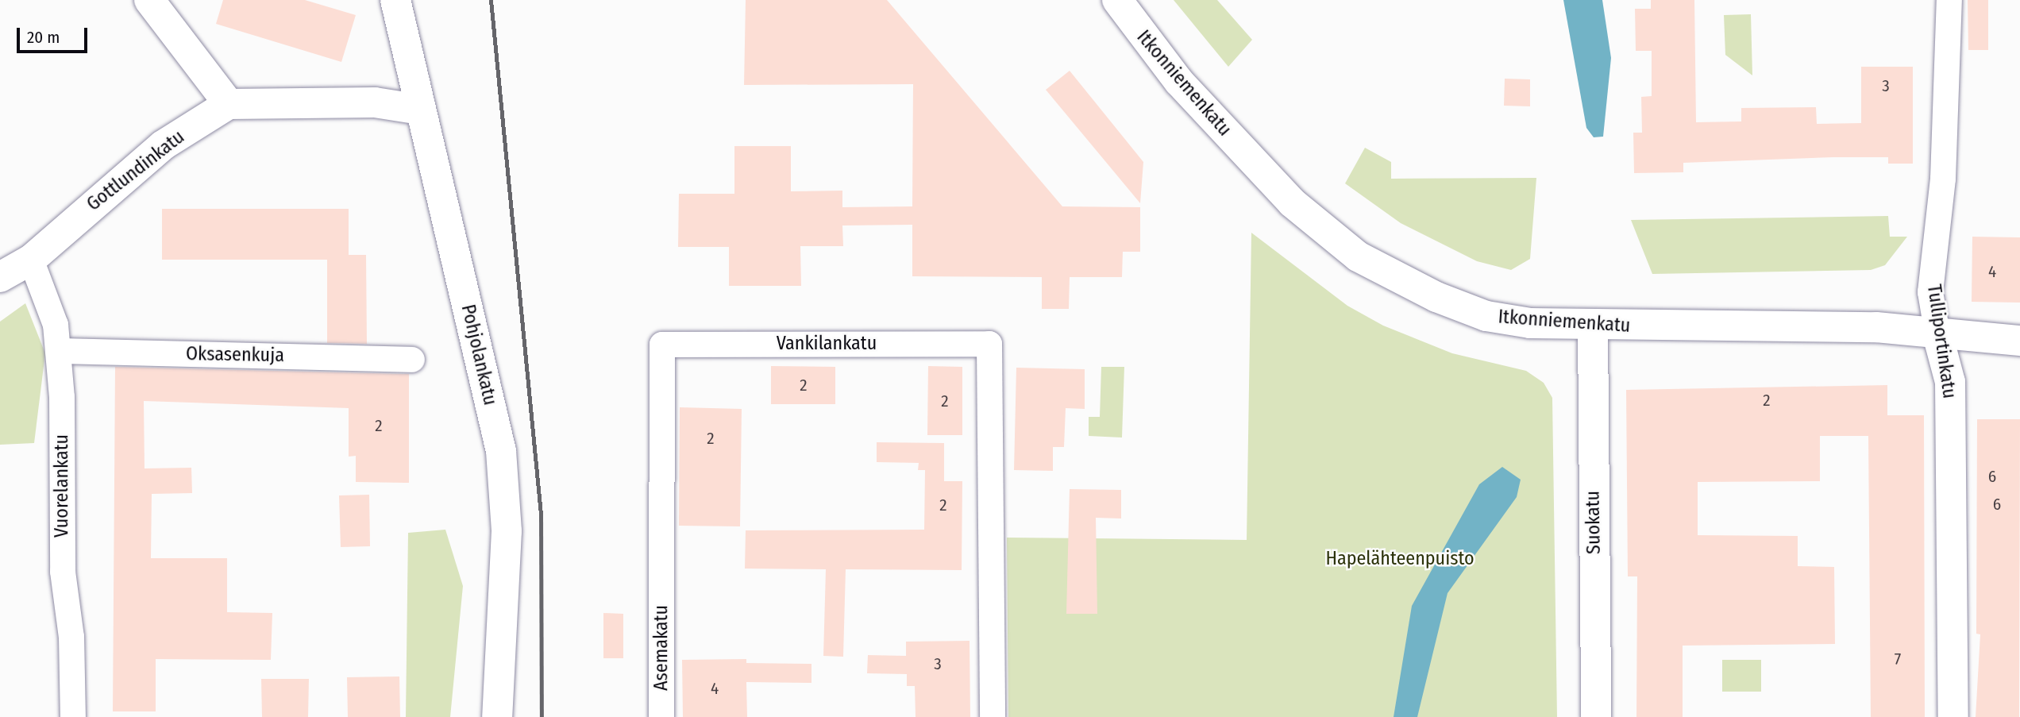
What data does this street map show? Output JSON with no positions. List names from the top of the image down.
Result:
{
  "streets": {
    "main road": [
      "Itkonniemenkatu",
      "Gottlundinkatu",
      "Tulliportinkatu",
      "Pohjolankatu",
      "Suokatu"
    ],
    "street": [
      "Vankilankatu",
      "Oksasenkuja",
      "Vuorelankatu",
      "Asemakatu"
    ]
  },
  "crossings": [
    ["Itkonniemenkatu", "Tulliportinkatu"],
    ["Itkonniemenkatu", "Suokatu"],
    ["Gottlundinkatu", "Vuorelankatu"],
    ["Vankilankatu", "Asemakatu"],
    ["Oksasenkuja", "Vuorelankatu"]
  ],
  "parks": ["Hapelähteenpuisto"],
  "house_numbers": [
    "3",
    "4",
    "2",
    "2",
    "2",
    "2",
    "2",
    "6",
    "6",
    "2",
    "7",
    "3",
    "4"
  ],
  "scale_bar": "20 m"
}
